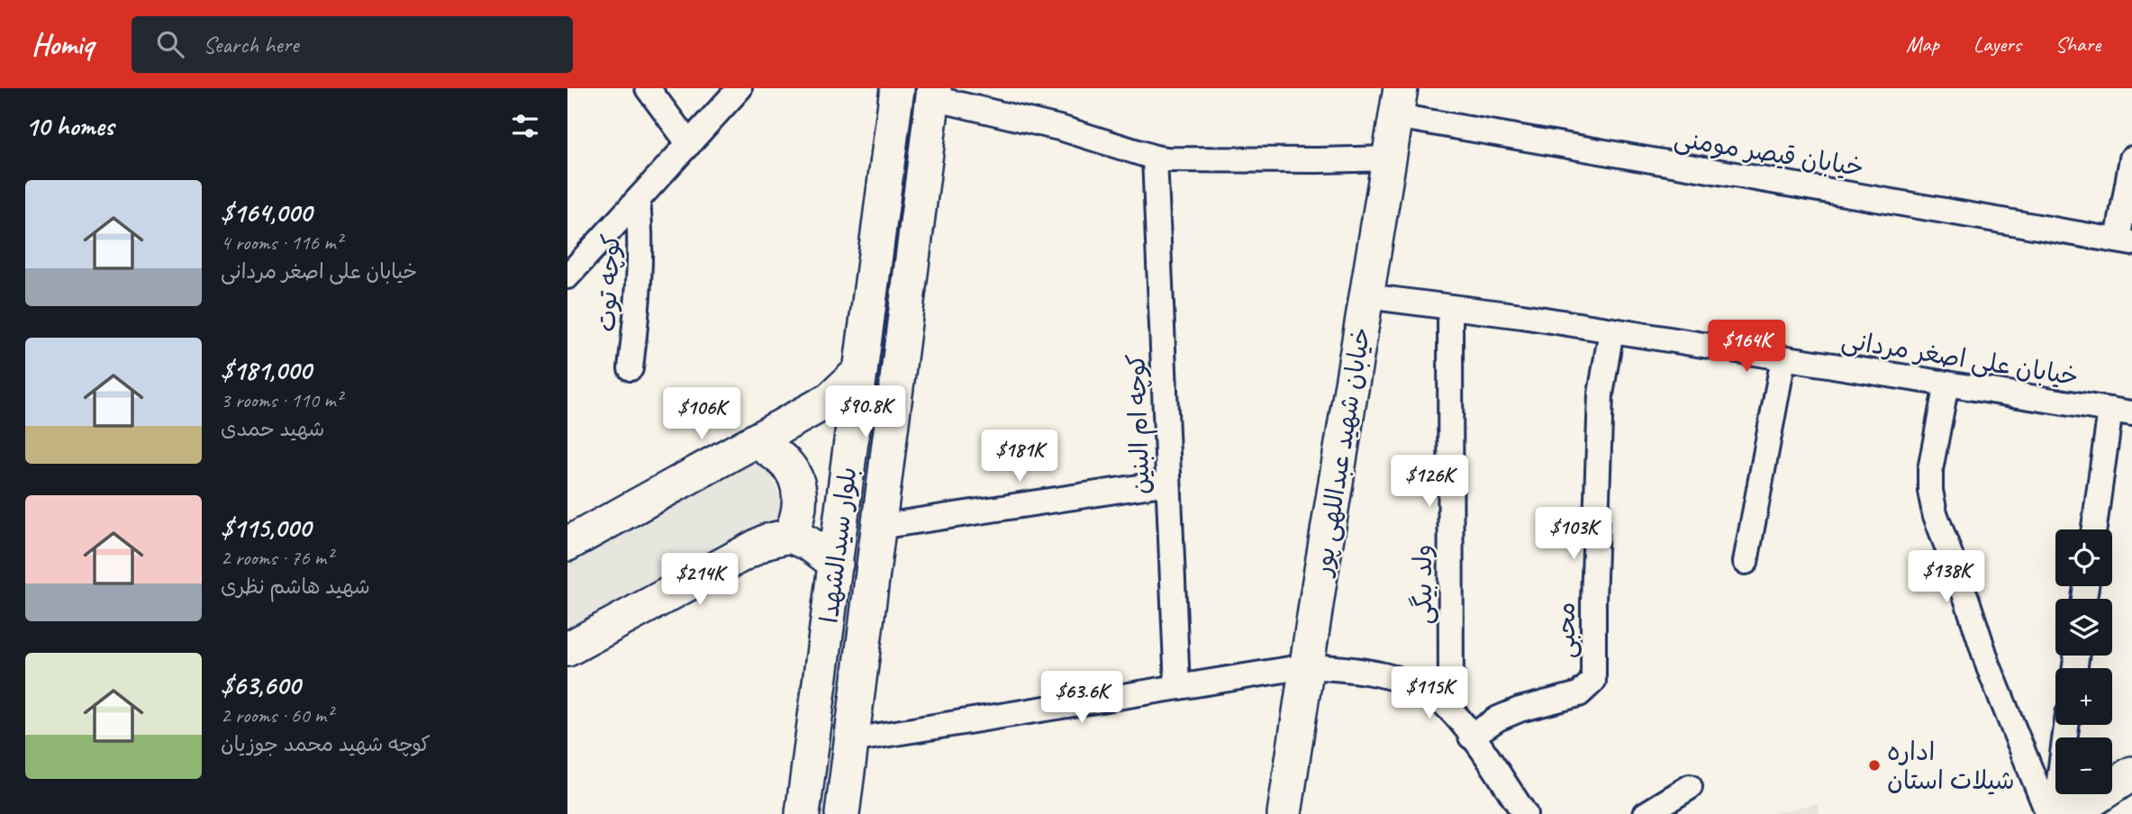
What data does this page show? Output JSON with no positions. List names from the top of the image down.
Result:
{
  "streets": {
    "street": [
      "خیابان قیصر مومنی",
      "کوچه توت",
      "خیابان علی اصغر مردانی",
      "کوچه ام البنین",
      "خیابان شهید عبداللهی پور",
      "بلوار سیدالشهدا",
      "ولد بیگی",
      "محبی"
    ]
  },
  "crossings": [
    ["خیابان قیصر مومنی", "خیابان شهید عبداللهی پور"],
    ["خیابان علی اصغر مردانی", "خیابان شهید عبداللهی پور"],
    ["خیابان علی اصغر مردانی", "ولد بیگی"],
    ["خیابان علی اصغر مردانی", "محبی"]
  ],
  "places": ["اداره شیلات استان"],
  "page": {
    "header": "Homiq",
    "search": "Search here",
    "nav": ["Map", "Layers", "Share"],
    "heading": "10 homes",
    "list": [
      {
        "name": "$164,000",
        "note": "4 rooms · 116 m² · خیابان علی اصغر مردانی"
      },
      {
        "name": "$181,000",
        "note": "3 rooms · 110 m² · شهید حمدی"
      },
      {
        "name": "$115,000",
        "note": "2 rooms · 76 m² · شهید هاشم نظری"
      },
      {
        "name": "$63,600",
        "note": "2 rooms · 60 m² · کوچه شهید محمد جوزیان"
      }
    ],
    "price": [
      "$164K",
      "$90.8K",
      "$106K",
      "$181K",
      "$126K",
      "$103K",
      "$138K",
      "$214K",
      "$115K",
      "$63.6K"
    ],
    "map_buttons": ["+", "−"]
  }
}
